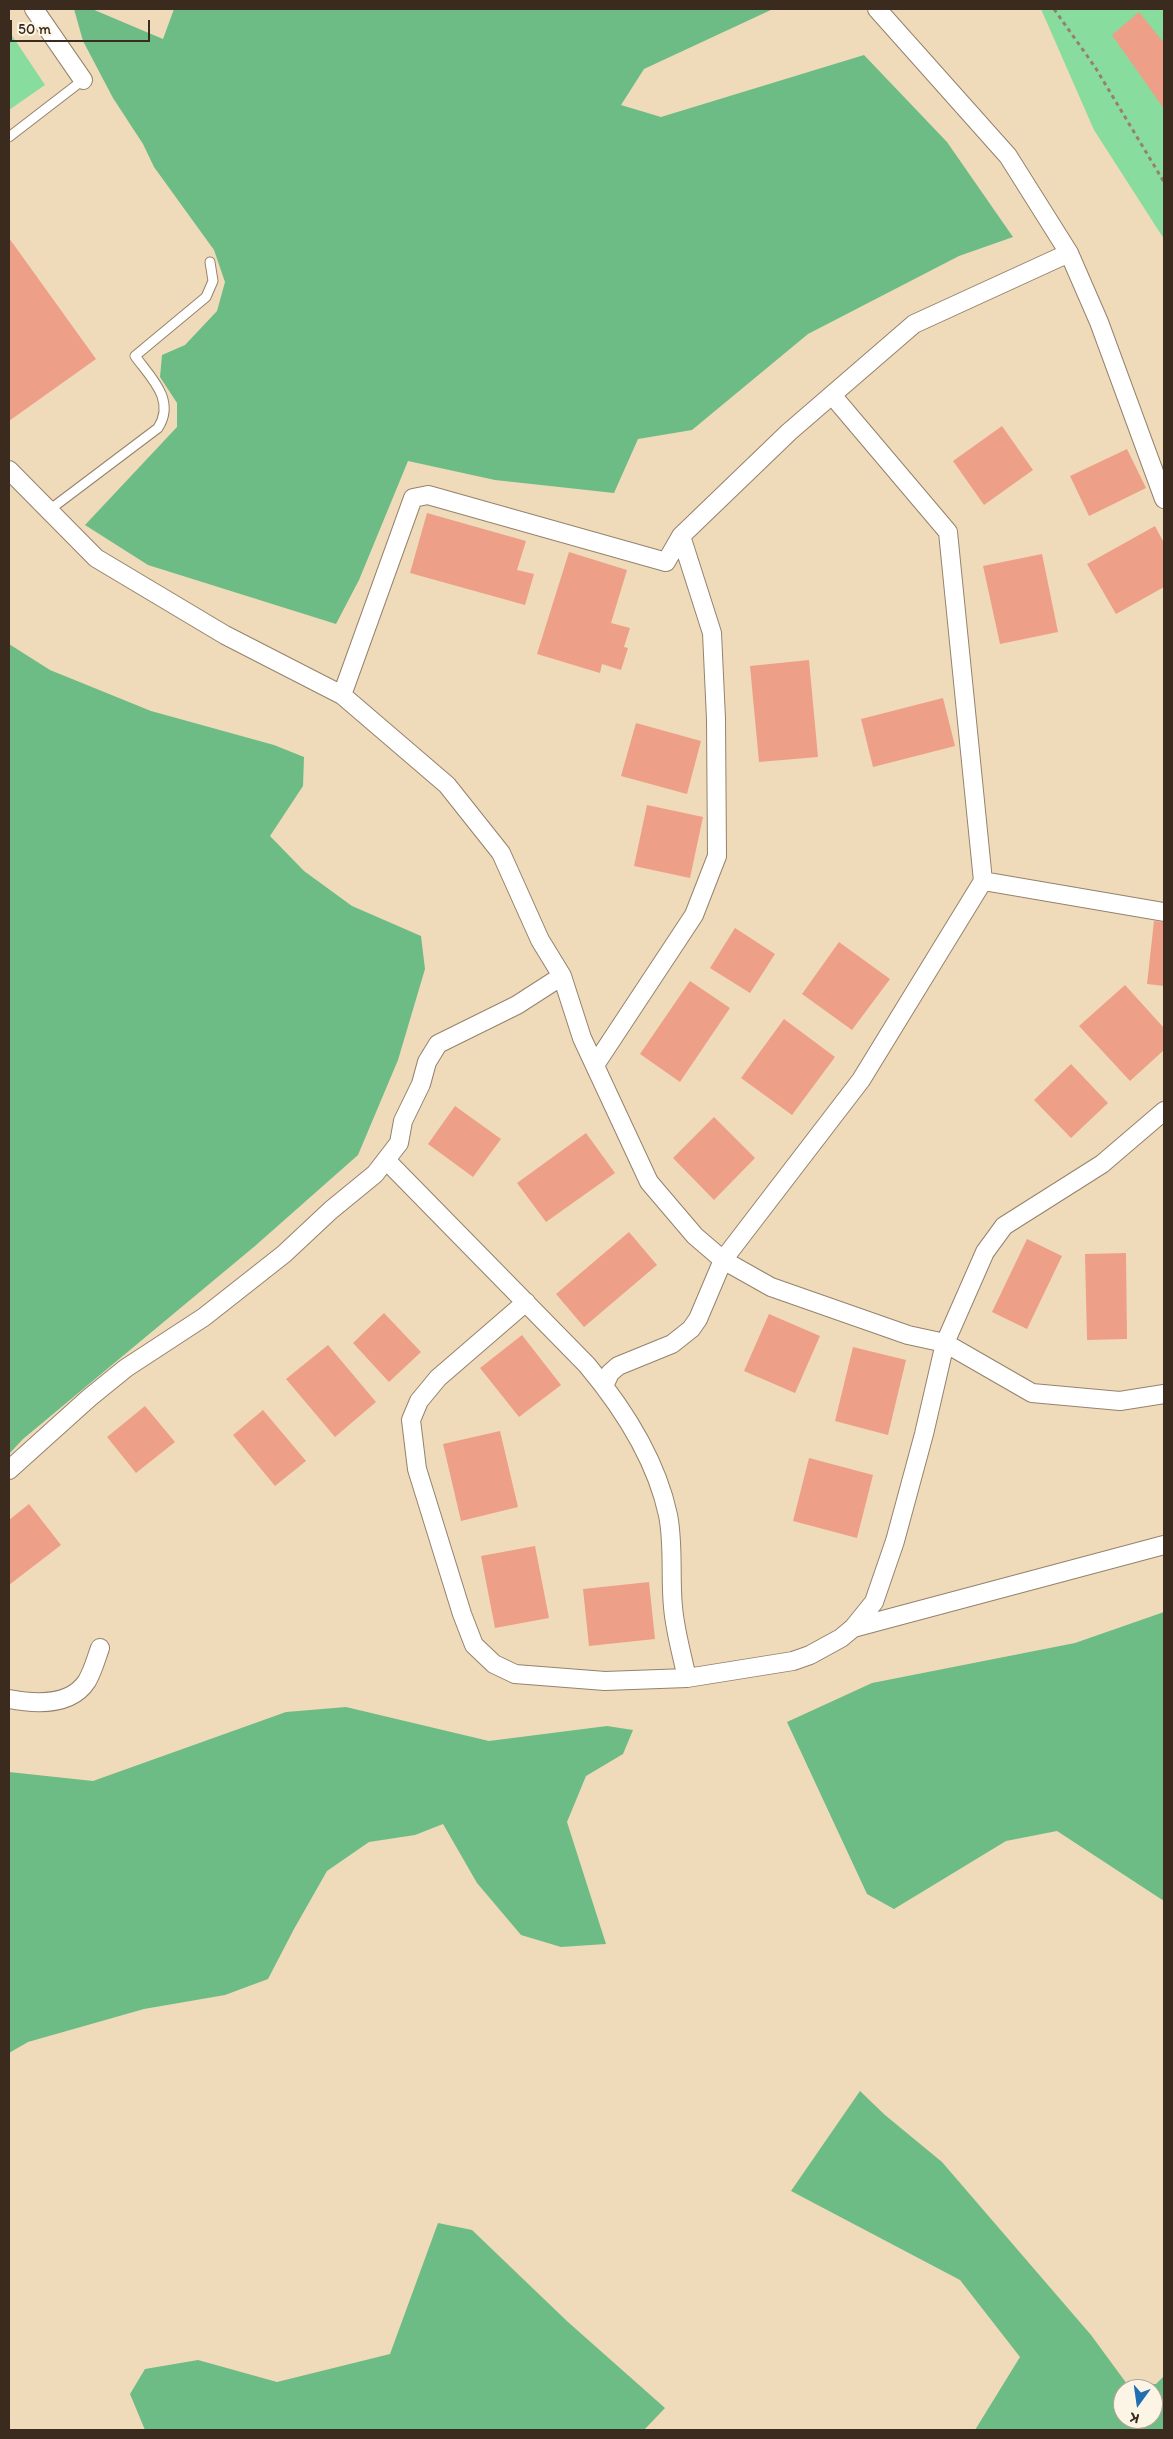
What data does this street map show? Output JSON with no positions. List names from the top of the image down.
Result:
{
  "scale_bar": "50 m",
  "north": "bottom"
}
